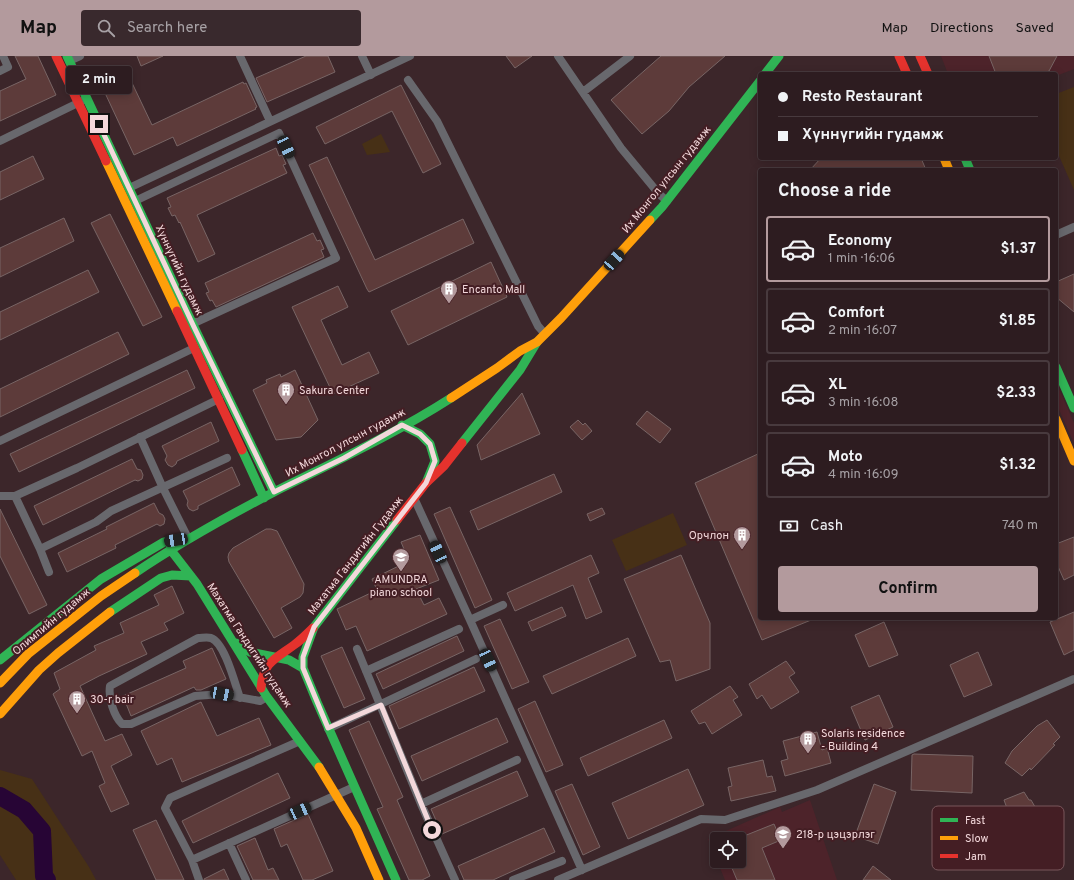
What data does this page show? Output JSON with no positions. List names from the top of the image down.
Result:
{
  "streets": {
    "main road": [
      "Их Монгол улсын гудамж",
      "Хүннүгийн гудамж",
      "Махатма Гандигийн Гудамж",
      "Олимпийн гудамж",
      "Махатма Гандигийн гудамж"
    ]
  },
  "crossings": [
    ["Их Монгол улсын гудамж", "Хүннүгийн гудамж"],
    ["Их Монгол улсын гудамж", "Махатма Гандигийн Гудамж"],
    ["Их Монгол улсын гудамж", "Олимпийн гудамж"],
    ["Их Монгол улсын гудамж", "Махатма Гандигийн гудамж"]
  ],
  "places": {
    "building": [
      "Encanto Mall",
      "Sakura Center",
      "Орчлон",
      "30-r bair",
      "Solaris residence - Building 4"
    ],
    "school or university": ["AMUNDRA piano school", "218-р цэцэрлэг"]
  },
  "legend": ["Fast", "Slow", "Jam"],
  "page": {
    "header": "Map",
    "search": "Search here",
    "nav": ["Map", "Directions", "Saved"],
    "bubble": "2 min",
    "banner": ["Resto Restaurant", "Хүннүгийн гудамж"],
    "heading": "Choose a ride",
    "list": [
      {
        "name": "Economy",
        "note": "1 min · 16:06",
        "value": "$1.37"
      },
      {
        "name": "Comfort",
        "note": "2 min · 16:07",
        "value": "$1.85"
      },
      {
        "name": "XL",
        "note": "3 min · 16:08",
        "value": "$2.33"
      },
      {
        "name": "Moto",
        "note": "4 min · 16:09",
        "value": "$1.32"
      }
    ],
    "pay": ["Cash", "740 m"],
    "buttons": "Confirm"
  }
}
